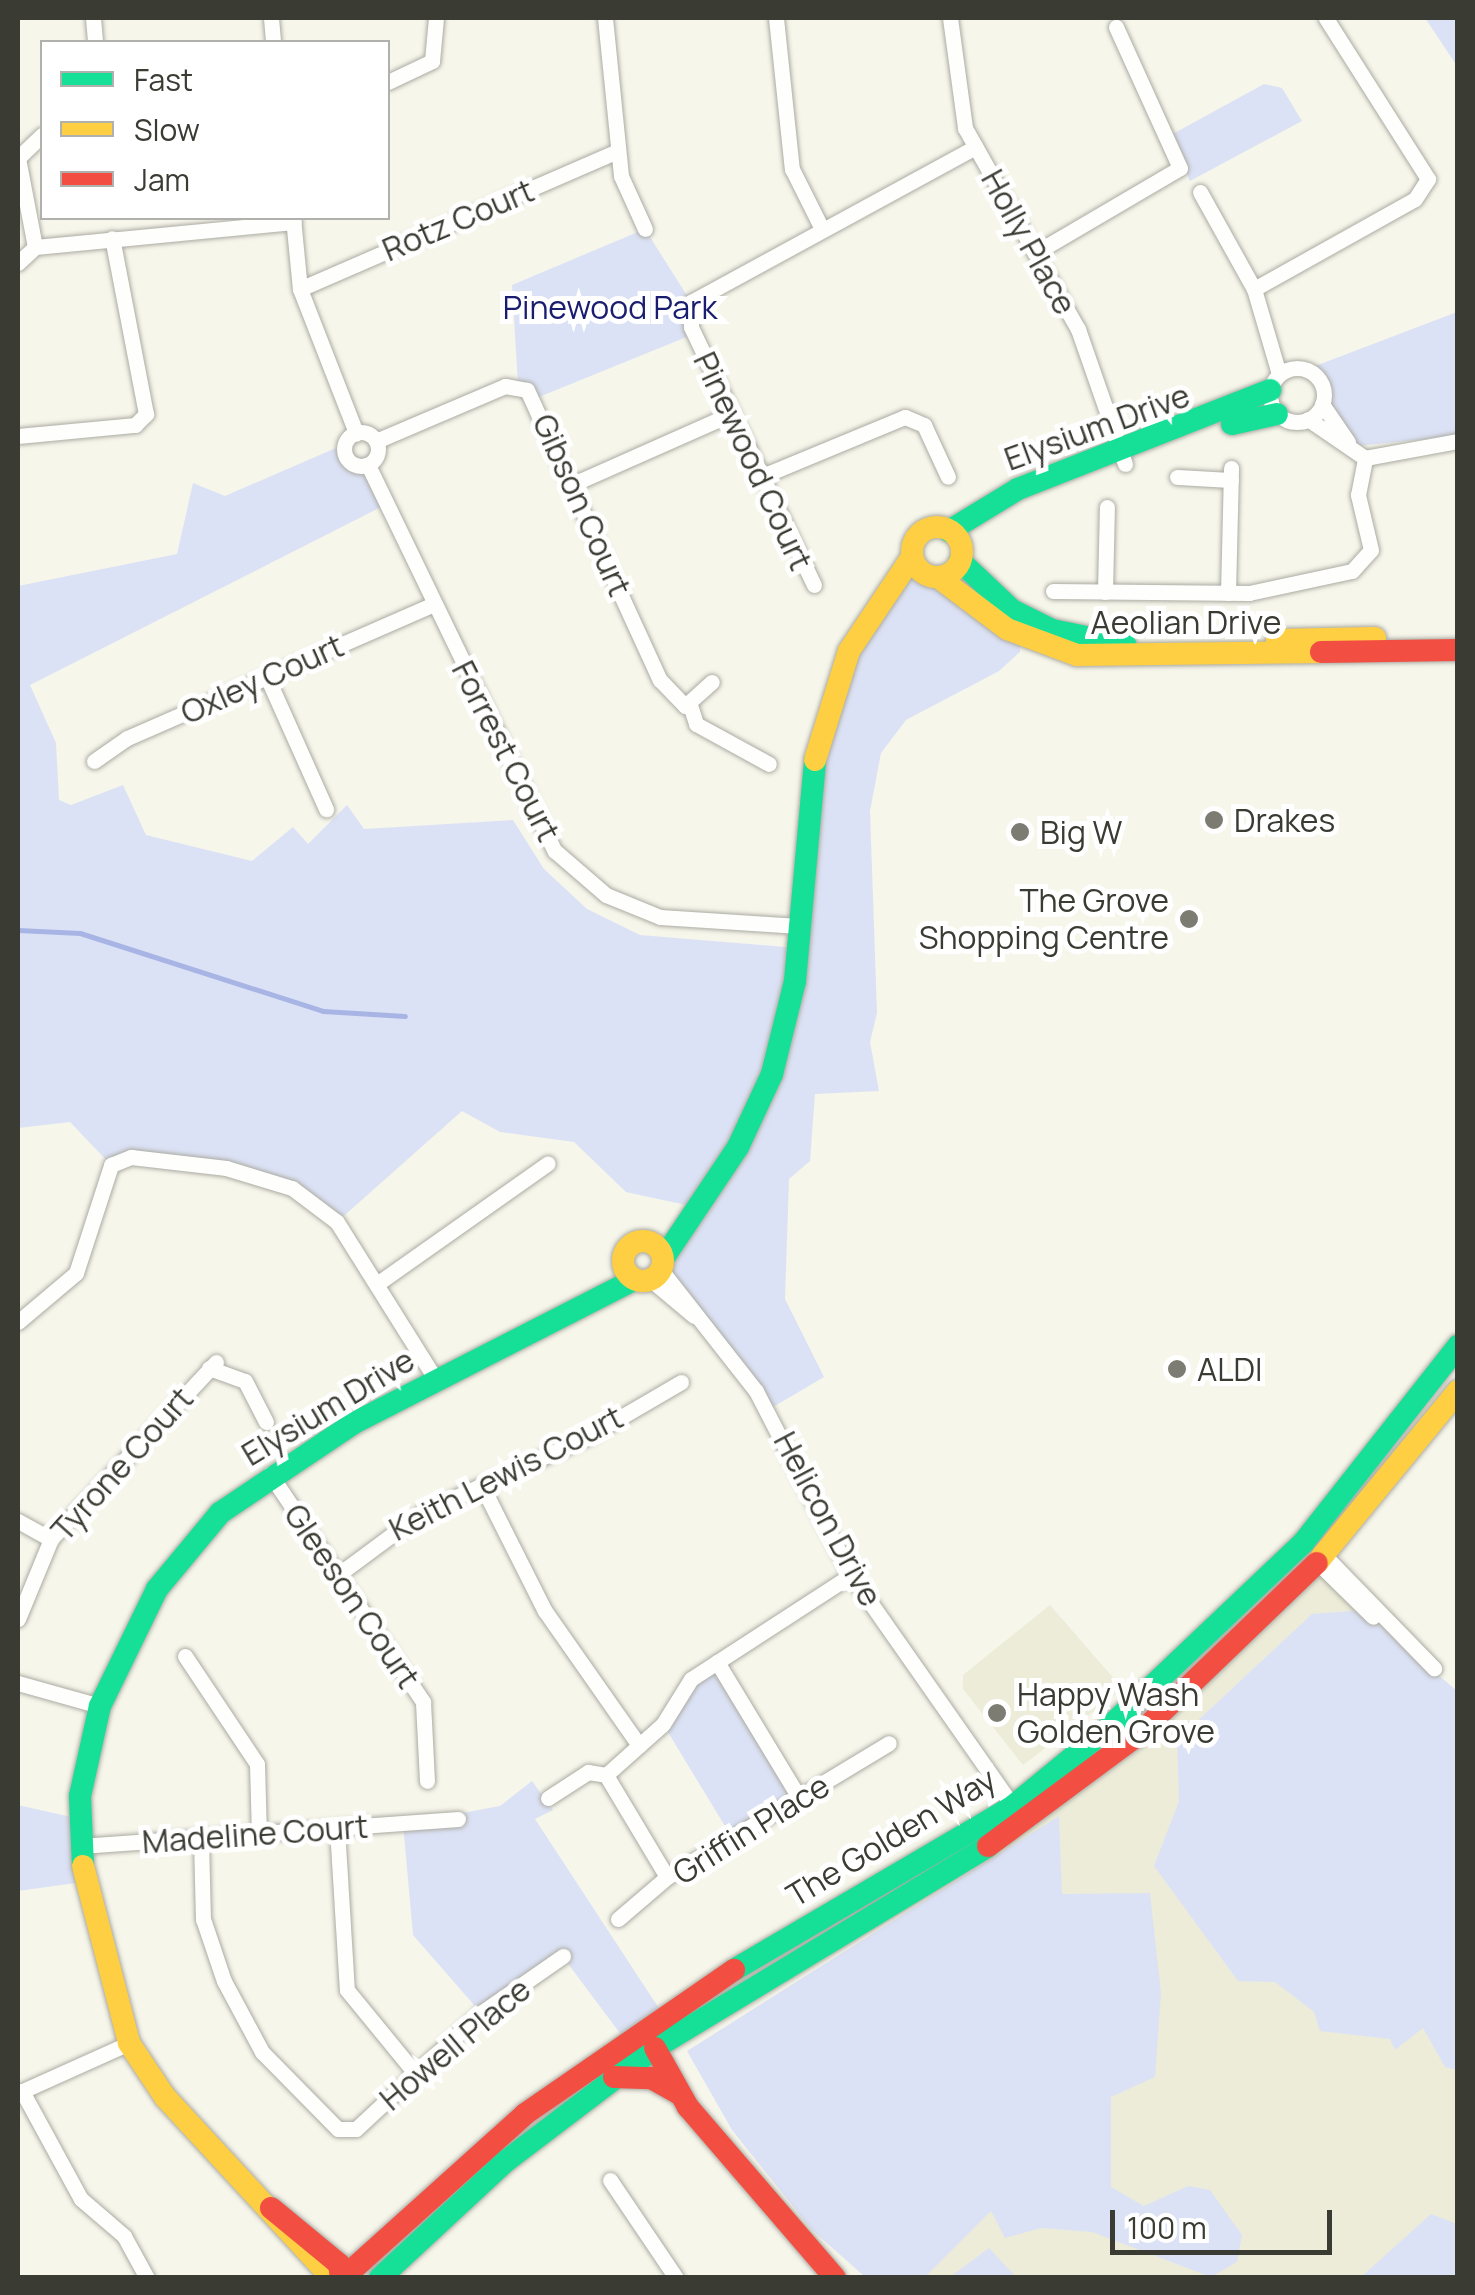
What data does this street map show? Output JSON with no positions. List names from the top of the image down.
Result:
{
  "streets": {
    "street": [
      "Rotz Court",
      "Holly Place",
      "Elysium Drive",
      "Pinewood Court",
      "Gibson Court",
      "Aeolian Drive",
      "Oxley Court",
      "Forrest Court",
      "Tyrone Court",
      "Keith Lewis Court",
      "Helicon Drive",
      "Gleeson Court",
      "Griffin Place",
      "Madeline Court",
      "The Golden Way",
      "Howell Place"
    ]
  },
  "crossings": [
    ["Holly Place", "Elysium Drive"],
    ["Holly Place", "Pinewood Court"],
    ["Elysium Drive", "Aeolian Drive"],
    ["Elysium Drive", "Forrest Court"],
    ["Elysium Drive", "Helicon Drive"],
    ["Elysium Drive", "Gleeson Court"],
    ["Elysium Drive", "Madeline Court"],
    ["Elysium Drive", "The Golden Way"],
    ["Oxley Court", "Forrest Court"],
    ["Keith Lewis Court", "Gleeson Court"],
    ["Helicon Drive", "The Golden Way"],
    ["Madeline Court", "Howell Place"]
  ],
  "parks": ["Pinewood Park"],
  "places": [
    "Drakes",
    "Big W",
    "The Grove Shopping Centre",
    "ALDI",
    "Happy Wash Golden Grove"
  ],
  "legend": ["Fast", "Slow", "Jam"],
  "scale_bar": "100 m"
}
